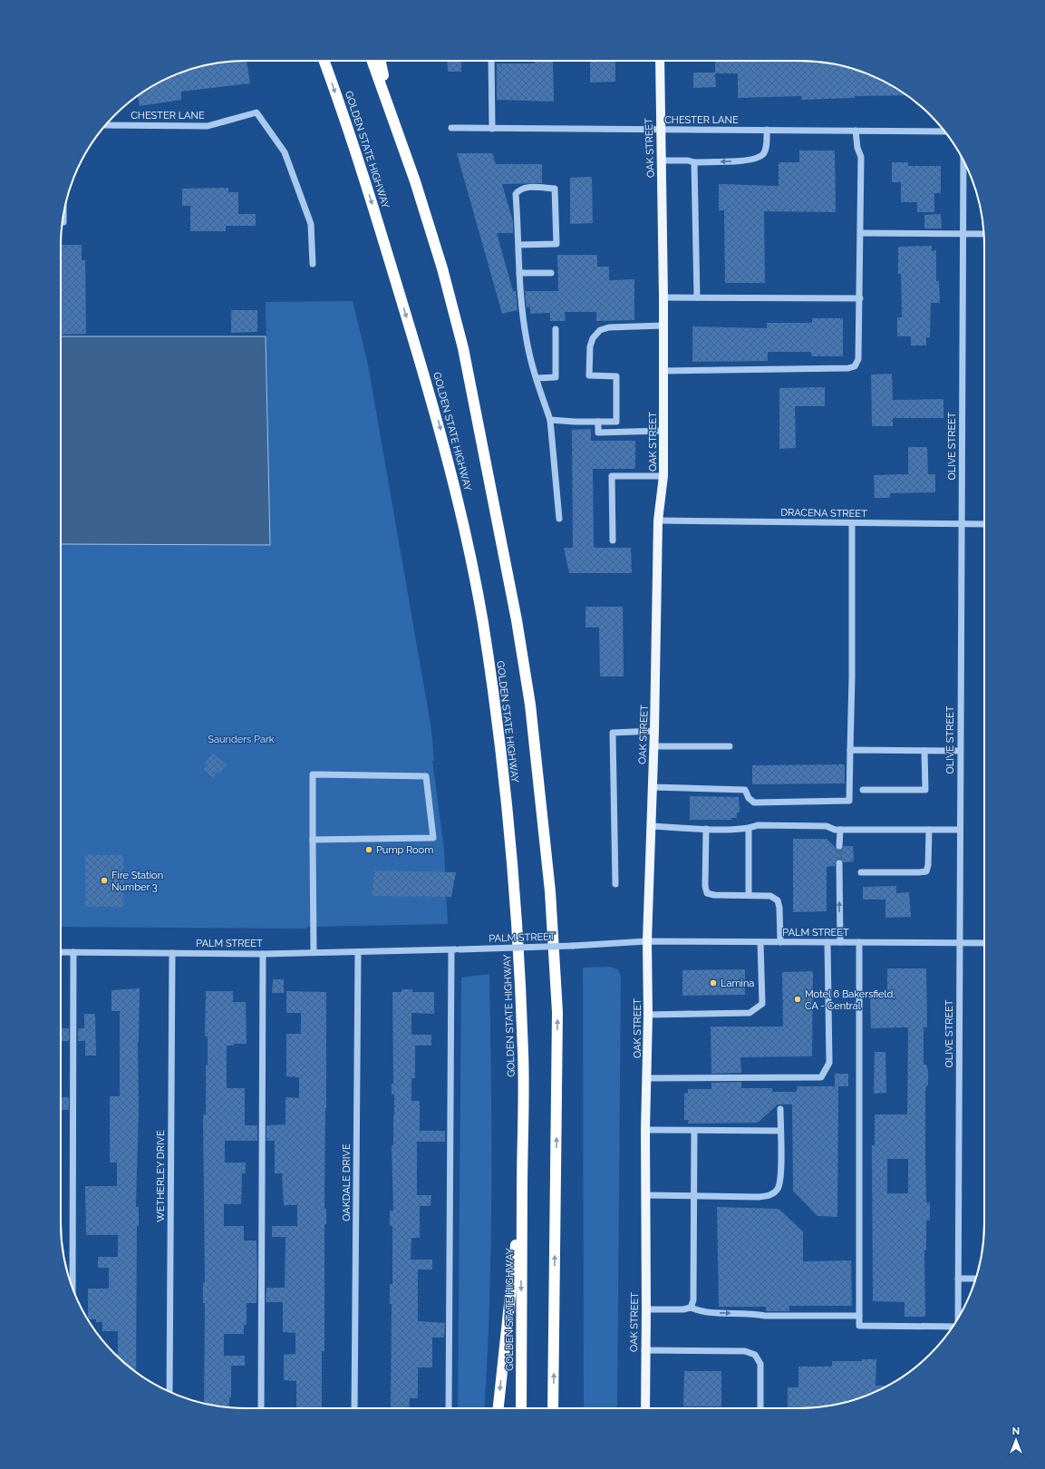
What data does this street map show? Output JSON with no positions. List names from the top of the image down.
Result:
{
  "streets": {
    "highway": ["GOLDEN STATE HIGHWAY"],
    "main road": ["OAK STREET"],
    "street": [
      "CHESTER LANE",
      "OLIVE STREET",
      "DRACENA STREET",
      "PALM STREET",
      "WETHERLEY DRIVE",
      "OAKDALE DRIVE"
    ]
  },
  "crossings": [
    ["CHESTER LANE", "OAK STREET"],
    ["OAK STREET", "DRACENA STREET"],
    ["OAK STREET", "PALM STREET"],
    ["OLIVE STREET", "DRACENA STREET"],
    ["OLIVE STREET", "PALM STREET"],
    ["PALM STREET", "WETHERLEY DRIVE"],
    ["PALM STREET", "OAKDALE DRIVE"]
  ],
  "parks": ["Saunders Park"],
  "places": [
    "Pump Room",
    "Fire Station Number 3",
    "Lamina",
    "Motel 6 Bakersfield, CA - Central"
  ],
  "north": "top"
}
